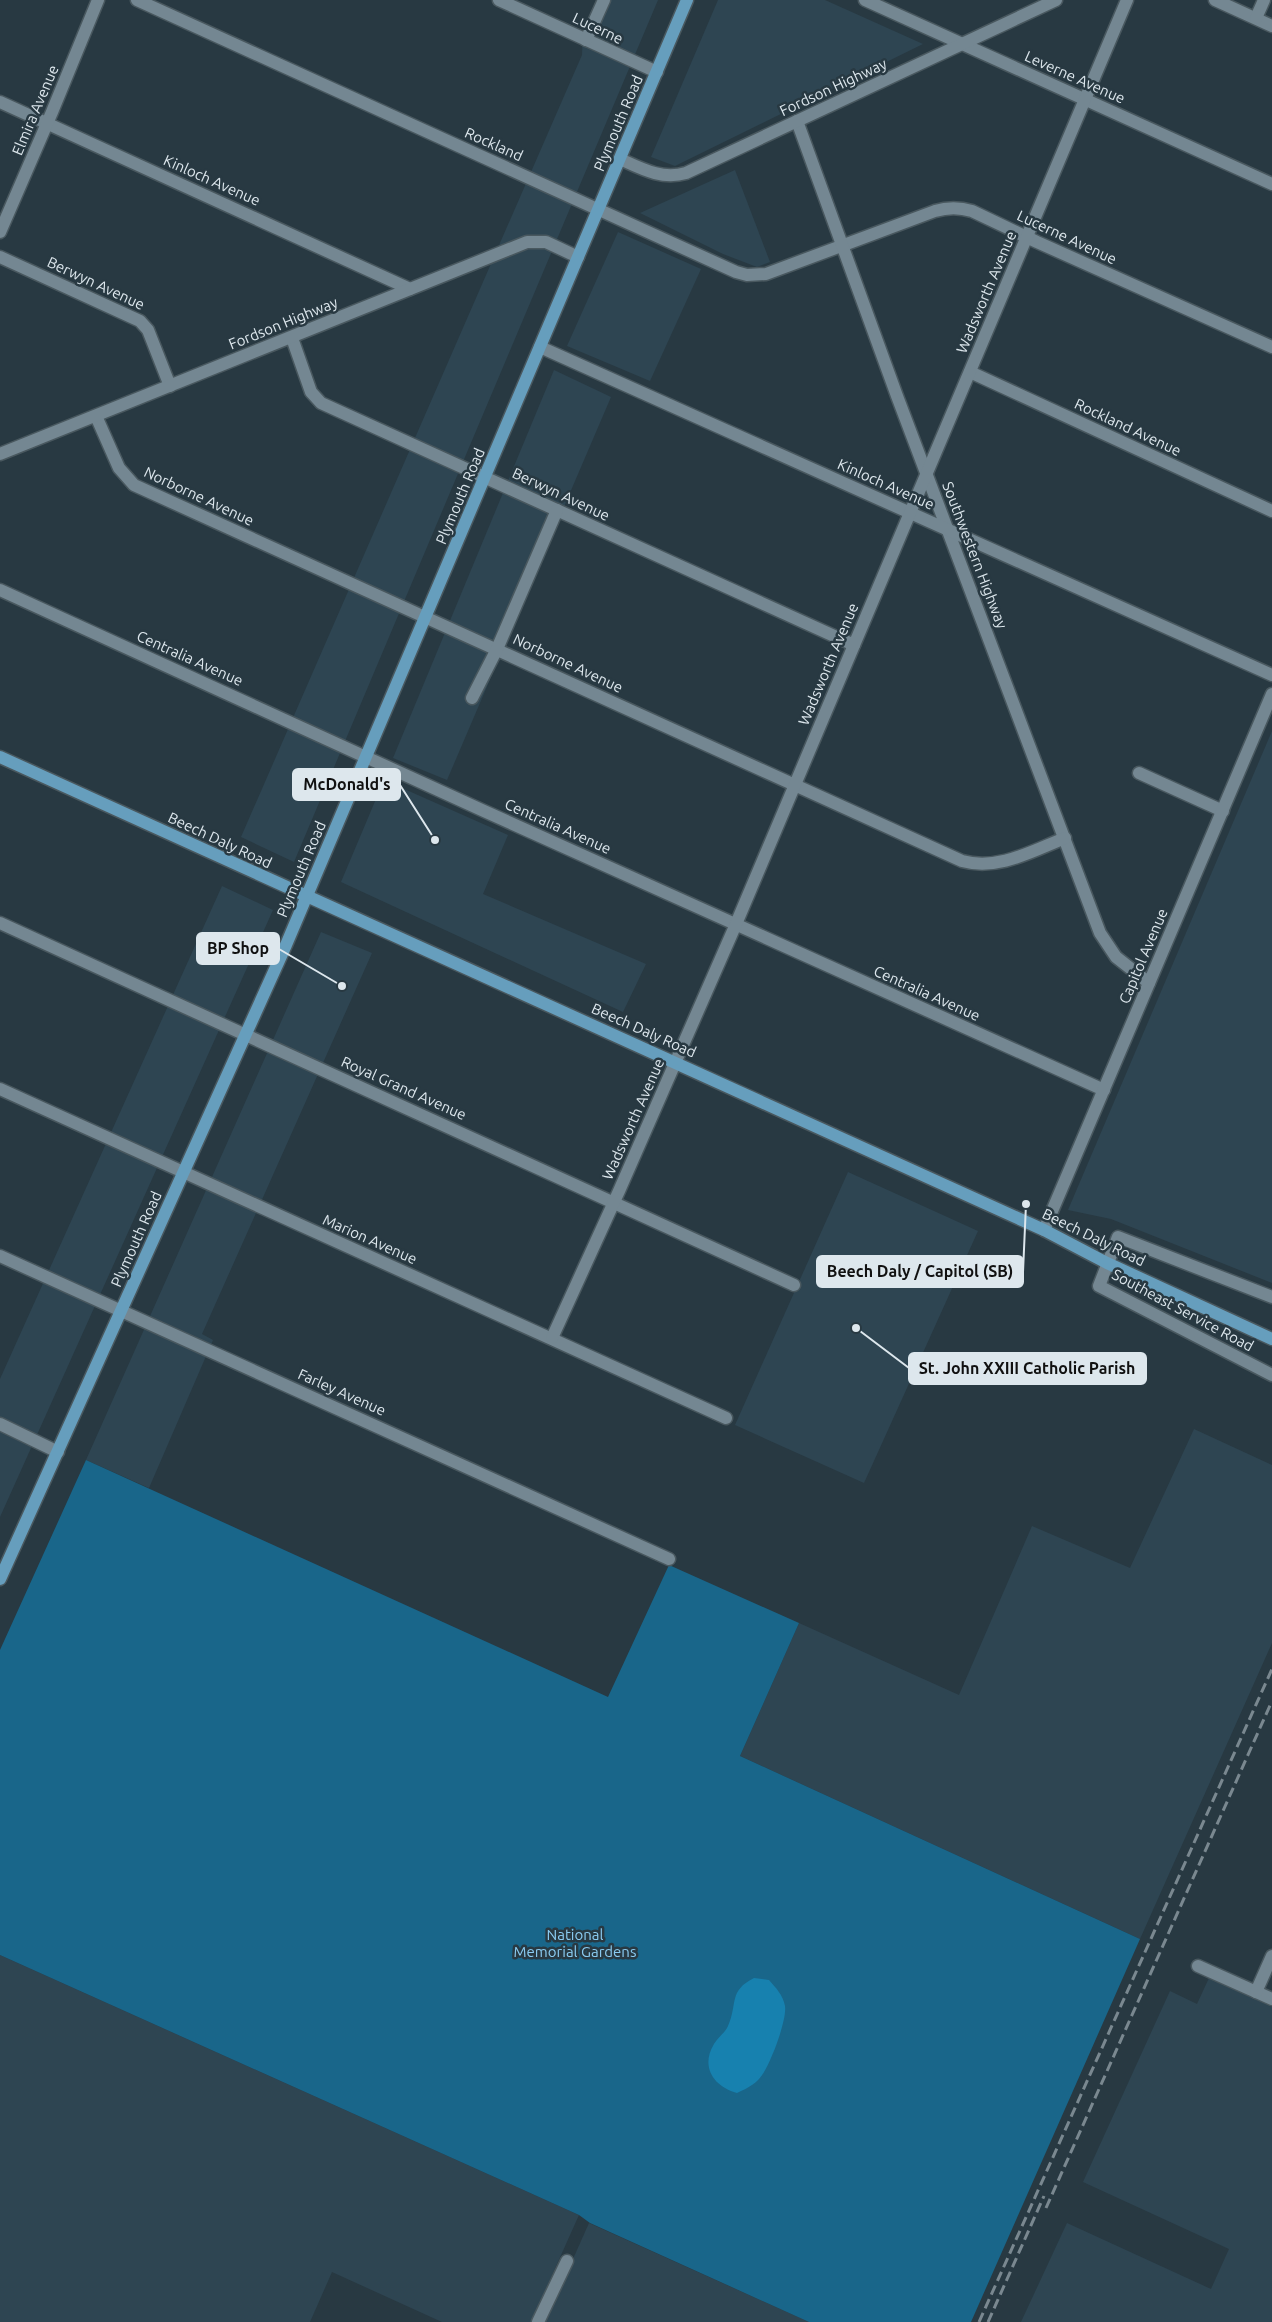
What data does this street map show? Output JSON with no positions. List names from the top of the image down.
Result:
{
  "streets": {
    "main road": ["Plymouth Road", "Beech Daly Road"],
    "street": [
      "Lucerne",
      "Leverne Avenue",
      "Fordson Highway",
      "Elmira Avenue",
      "Rockland",
      "Kinloch Avenue",
      "Lucerne Avenue",
      "Berwyn Avenue",
      "Wadsworth Avenue",
      "Rockland Avenue",
      "Norborne Avenue",
      "Southwestern Highway",
      "Centralia Avenue",
      "Capitol Avenue",
      "Royal Grand Avenue",
      "Marion Avenue",
      "Southeast Service Road",
      "Farley Avenue"
    ]
  },
  "crossings": [
    ["Lucerne", "Plymouth Road"],
    ["Leverne Avenue", "Fordson Highway"],
    ["Leverne Avenue", "Wadsworth Avenue"],
    ["Fordson Highway", "Plymouth Road"],
    ["Fordson Highway", "Kinloch Avenue"],
    ["Fordson Highway", "Berwyn Avenue"],
    ["Fordson Highway", "Norborne Avenue"],
    ["Fordson Highway", "Southwestern Highway"],
    ["Elmira Avenue", "Kinloch Avenue"],
    ["Plymouth Road", "Rockland"],
    ["Plymouth Road", "Kinloch Avenue"],
    ["Plymouth Road", "Berwyn Avenue"],
    ["Plymouth Road", "Norborne Avenue"],
    ["Plymouth Road", "Centralia Avenue"],
    ["Plymouth Road", "Beech Daly Road"],
    ["Plymouth Road", "Royal Grand Avenue"],
    ["Plymouth Road", "Marion Avenue"],
    ["Plymouth Road", "Farley Avenue"],
    ["Rockland", "Lucerne Avenue"],
    ["Rockland", "Southwestern Highway"],
    ["Kinloch Avenue", "Wadsworth Avenue"],
    ["Kinloch Avenue", "Southwestern Highway"],
    ["Lucerne Avenue", "Wadsworth Avenue"],
    ["Lucerne Avenue", "Southwestern Highway"],
    ["Berwyn Avenue", "Wadsworth Avenue"],
    ["Wadsworth Avenue", "Rockland Avenue"],
    ["Wadsworth Avenue", "Norborne Avenue"],
    ["Wadsworth Avenue", "Southwestern Highway"],
    ["Wadsworth Avenue", "Centralia Avenue"],
    ["Wadsworth Avenue", "Beech Daly Road"],
    ["Wadsworth Avenue", "Royal Grand Avenue"],
    ["Wadsworth Avenue", "Marion Avenue"],
    ["Norborne Avenue", "Southwestern Highway"],
    ["Southwestern Highway", "Capitol Avenue"],
    ["Centralia Avenue", "Capitol Avenue"],
    ["Beech Daly Road", "Capitol Avenue"],
    ["Beech Daly Road", "Southeast Service Road"]
  ],
  "parks": ["National Memorial Gardens"],
  "places": [
    "McDonald's",
    "BP Shop",
    "Beech Daly / Capitol (SB)",
    "St. John XXIII Catholic Parish"
  ]
}
